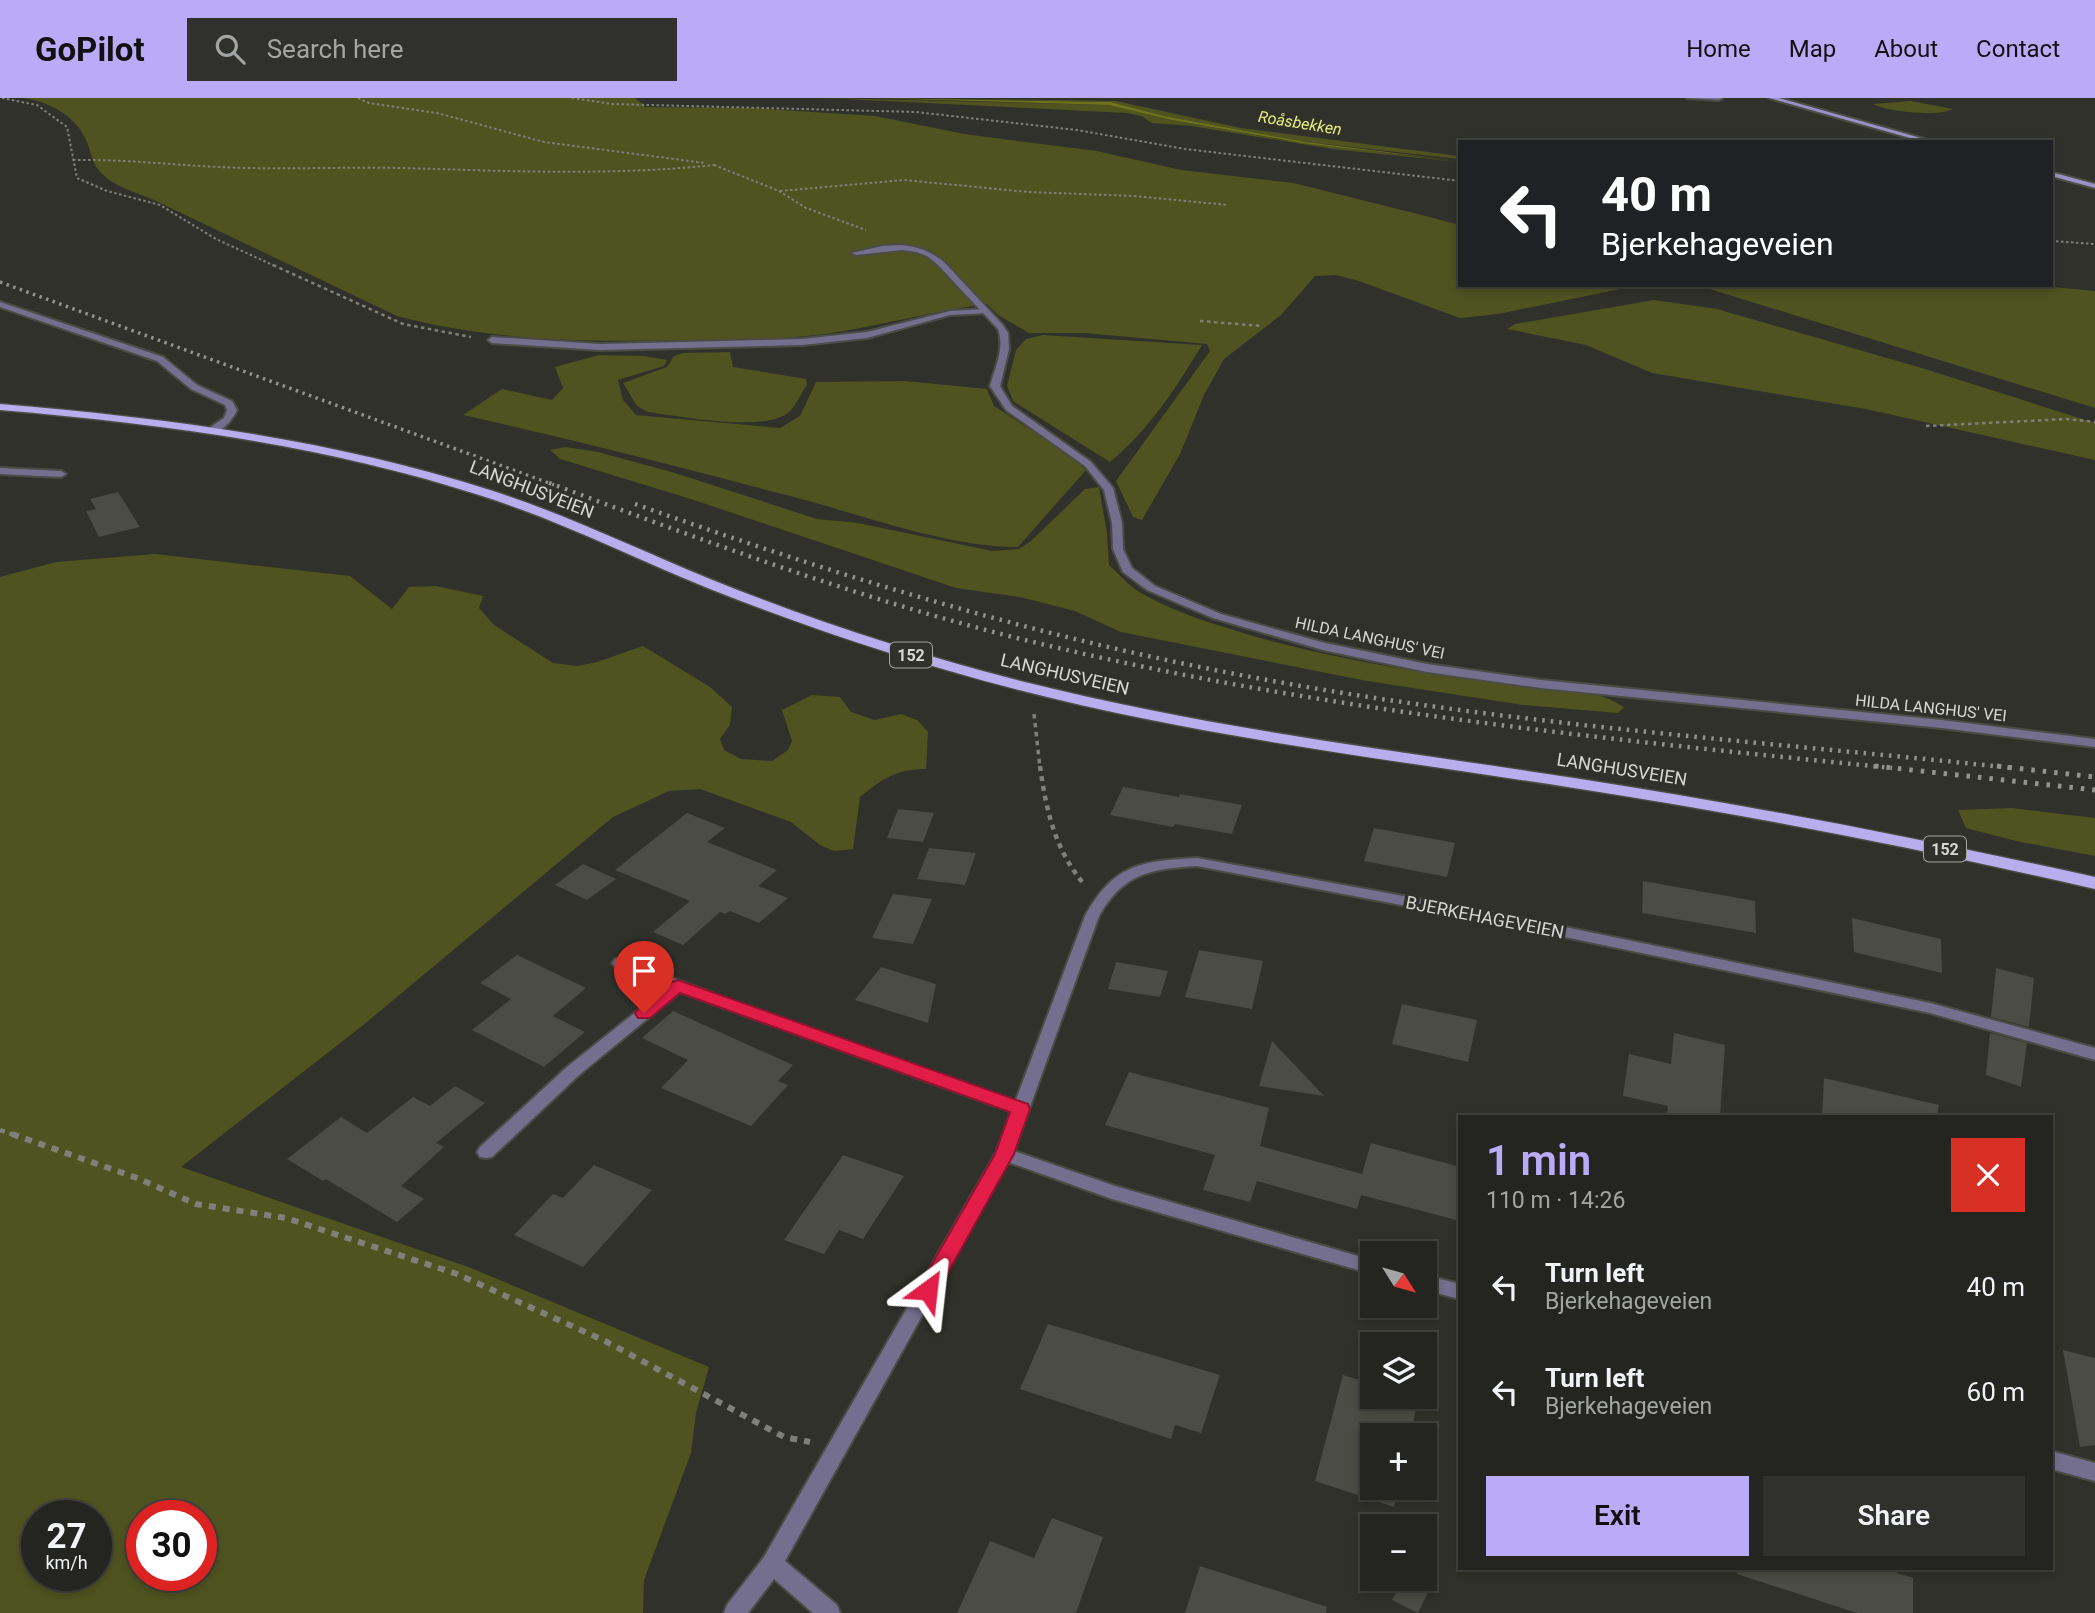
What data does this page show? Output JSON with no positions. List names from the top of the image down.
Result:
{
  "streets": {
    "main road": ["LANGHUSVEIEN", "152"],
    "street": ["HILDA LANGHUS' VEI", "BJERKEHAGEVEIEN"]
  },
  "water": ["Roåsbekken"],
  "north": "bottom right",
  "page": {
    "header": "GoPilot",
    "search": "Search here",
    "nav": [
      "Home",
      "Map",
      "About",
      "Contact"
    ],
    "turn": ["40 m", "Bjerkehageveien"],
    "heading": ["1 min", "110 m · 14:26"],
    "list": [
      {
        "name": "Turn left",
        "note": "Bjerkehageveien",
        "value": "40 m"
      },
      {
        "name": "Turn left",
        "note": "Bjerkehageveien",
        "value": "60 m"
      }
    ],
    "map_buttons": ["+", "−"],
    "buttons": ["Exit", "Share"],
    "speed": "27 km/h",
    "limit": "30"
  }
}
